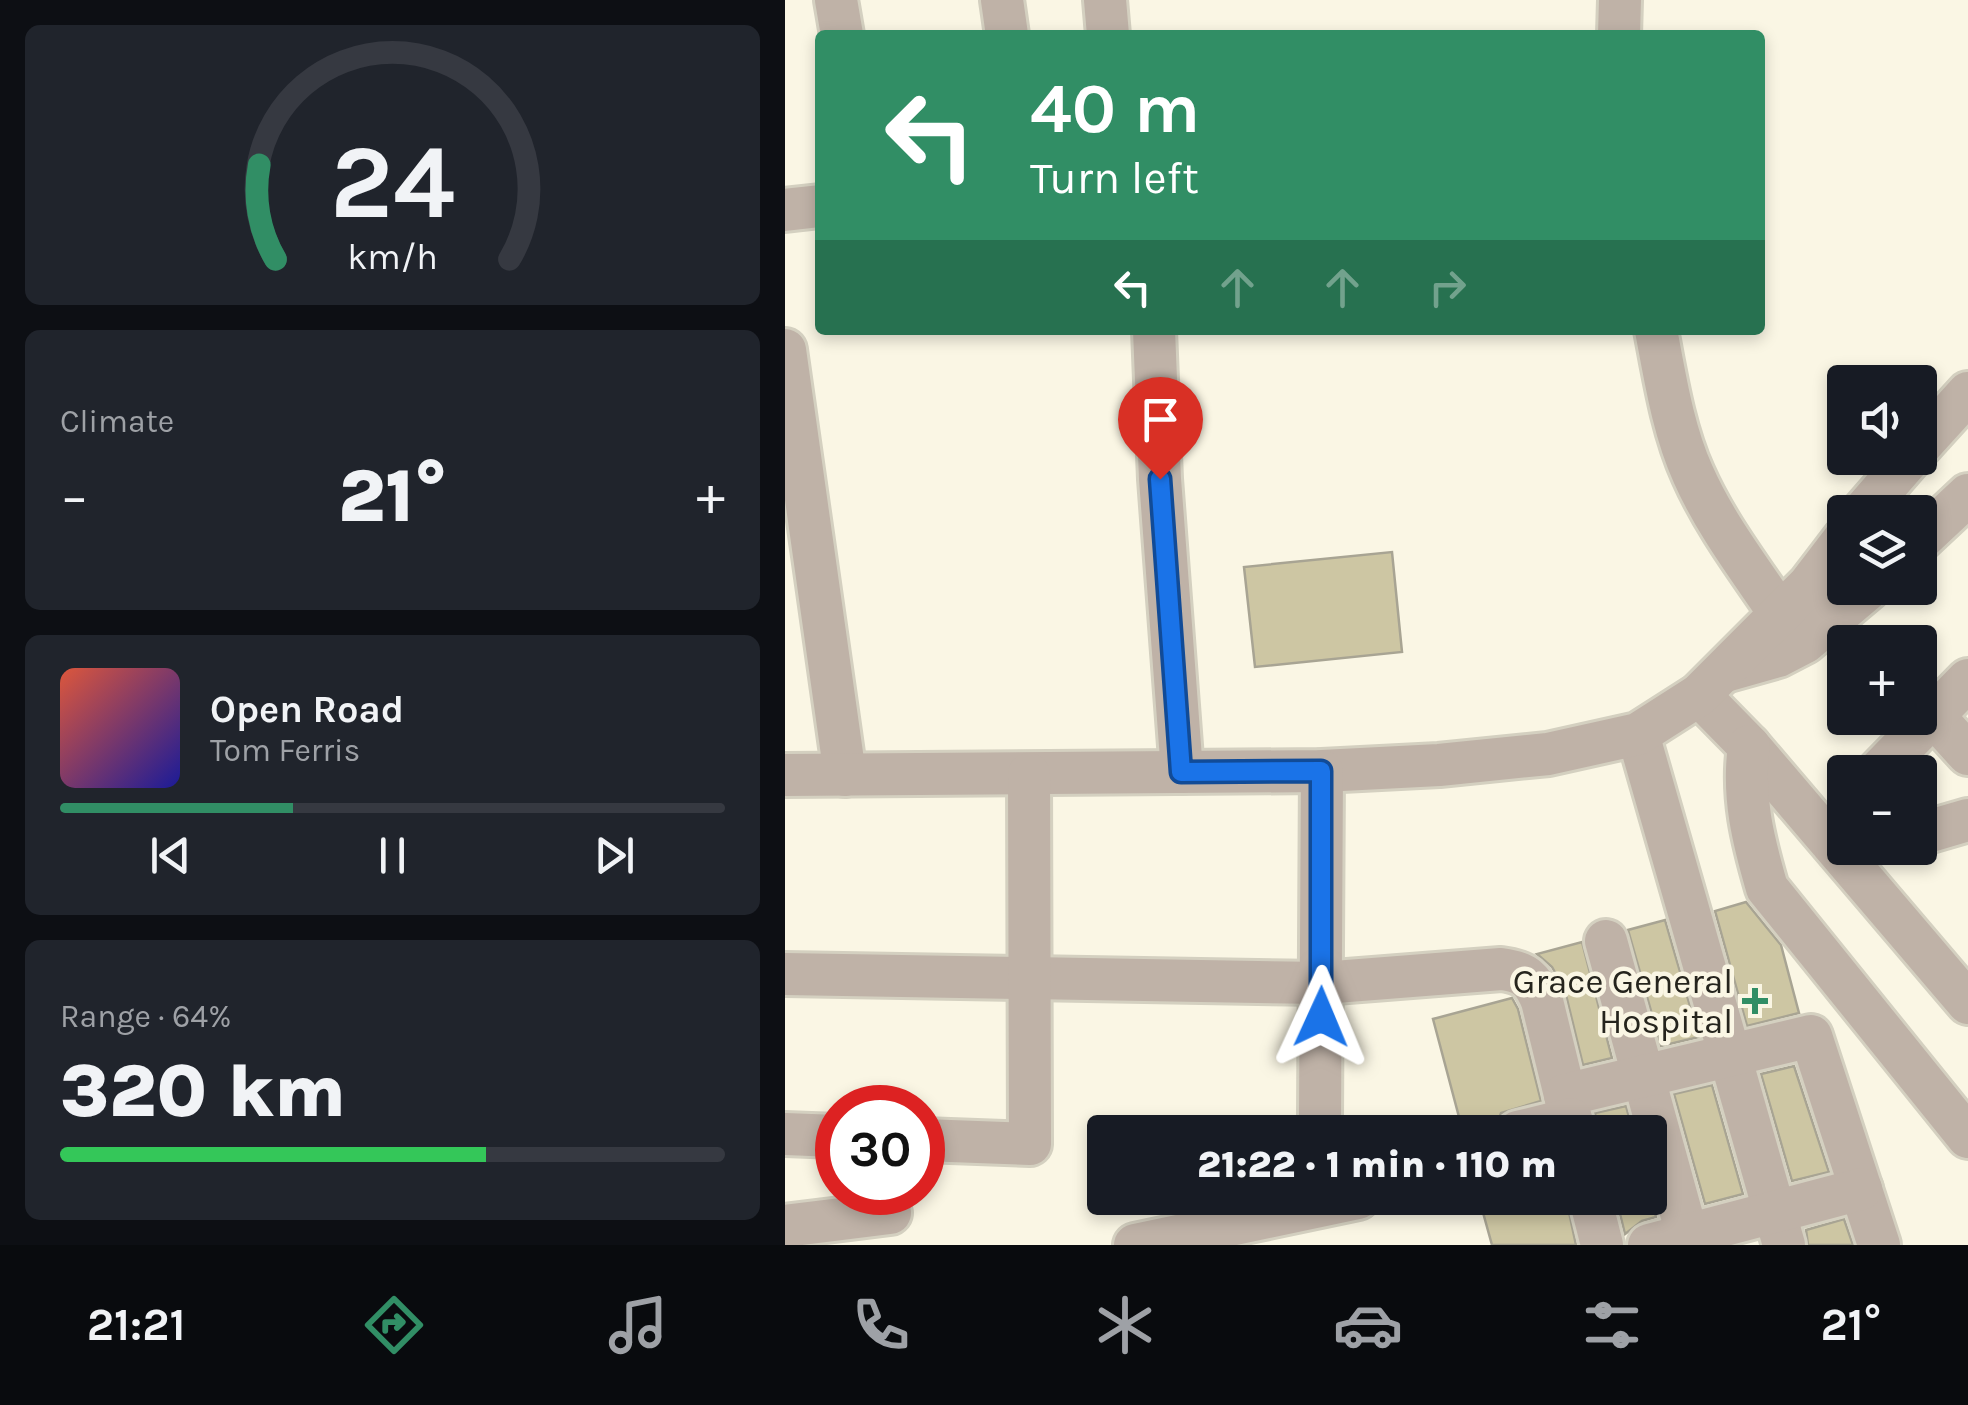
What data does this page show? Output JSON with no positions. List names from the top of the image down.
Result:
{
  "places": {
    "health": ["Grace General Hospital"]
  },
  "page": {
    "turn": ["40 m", "Turn left"],
    "tile": [
      "Climate",
      ["Range · 64%", "320 km"]
    ],
    "map_buttons": ["+", "−"],
    "heat": ["−", "21°", "+"],
    "song": ["Open Road", "Tom Ferris"],
    "limit": "30",
    "trip": "21:22 · 1 min · 110 m",
    "tabs": ["21:21", "21°"],
    "gauge": ["24", "km/h"]
  }
}
